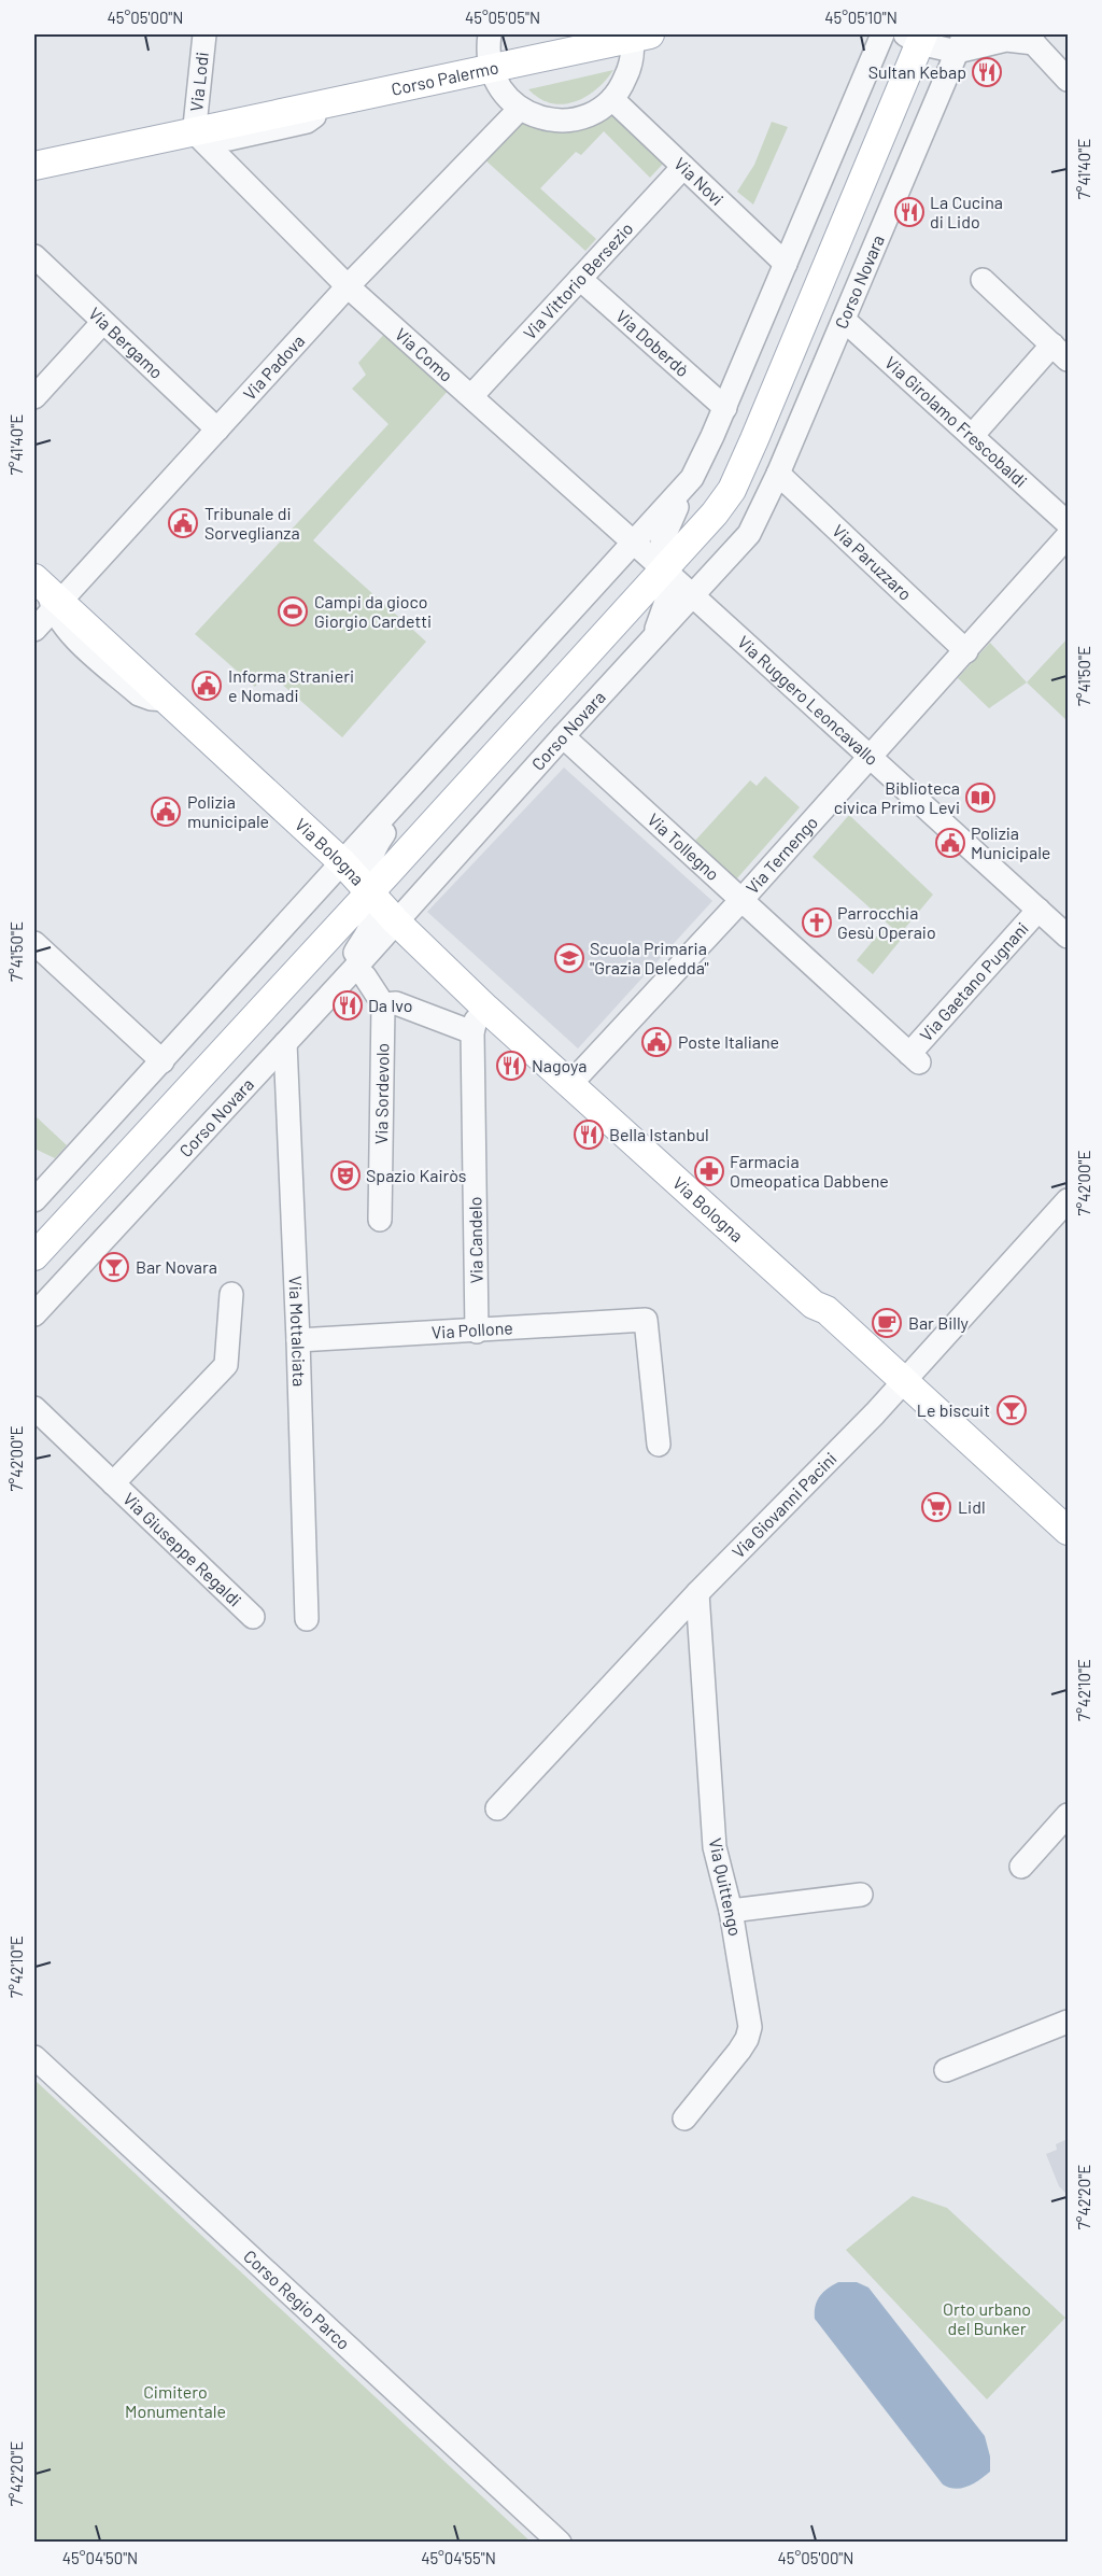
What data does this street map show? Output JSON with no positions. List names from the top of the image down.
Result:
{
  "streets": {
    "main road": ["Corso Palermo", "Corso Novara", "Via Bologna"],
    "street": [
      "Via Lodi",
      "Via Novi",
      "Via Vittorio Bersezio",
      "Via Bergamo",
      "Via Doberdò",
      "Via Como",
      "Via Padova",
      "Via Girolamo Frescobaldi",
      "Via Paruzzaro",
      "Via Ruggero Leoncavallo",
      "Via Tollegno",
      "Via Ternengo",
      "Via Gaetano Pugnani",
      "Via Sordevolo",
      "Via Candelo",
      "Via Mottalciata",
      "Via Pollone",
      "Via Giovanni Pacini",
      "Via Giuseppe Regaldi",
      "Via Quittengo",
      "Corso Regio Parco"
    ]
  },
  "crossings": [
    ["Corso Palermo", "Via Lodi"],
    ["Corso Palermo", "Via Como"],
    ["Via Lodi", "Via Como"],
    ["Via Novi", "Via Vittorio Bersezio"],
    ["Via Vittorio Bersezio", "Via Doberdò"],
    ["Via Vittorio Bersezio", "Via Como"],
    ["Corso Novara", "Via Como"],
    ["Corso Novara", "Via Girolamo Frescobaldi"],
    ["Corso Novara", "Via Paruzzaro"],
    ["Corso Novara", "Via Ruggero Leoncavallo"],
    ["Corso Novara", "Via Tollegno"],
    ["Corso Novara", "Via Bologna"],
    ["Corso Novara", "Via Mottalciata"],
    ["Via Bergamo", "Via Padova"],
    ["Via Como", "Via Padova"],
    ["Via Como", "Via Ruggero Leoncavallo"],
    ["Via Padova", "Via Bologna"],
    ["Via Paruzzaro", "Via Ternengo"],
    ["Via Ruggero Leoncavallo", "Via Ternengo"],
    ["Via Ruggero Leoncavallo", "Via Gaetano Pugnani"],
    ["Via Tollegno", "Via Ternengo"],
    ["Via Tollegno", "Via Gaetano Pugnani"],
    ["Via Bologna", "Via Ternengo"],
    ["Via Bologna", "Via Sordevolo"],
    ["Via Bologna", "Via Candelo"],
    ["Via Bologna", "Via Giovanni Pacini"],
    ["Via Candelo", "Via Pollone"],
    ["Via Mottalciata", "Via Pollone"],
    ["Via Giovanni Pacini", "Via Quittengo"]
  ],
  "parks": ["Orto urbano del Bunker", "Cimitero Monumentale"],
  "places": {
    "restaurant": [
      "Sultan Kebap",
      "La Cucina di Lido",
      "Da Ivo",
      "Nagoya",
      "Bella Istanbul"
    ],
    "public building": [
      "Tribunale di Sorveglianza",
      "Informa Stranieri e Nomadi",
      "Polizia municipale",
      "Polizia Municipale",
      "Poste Italiane"
    ],
    "sports": ["Campi da gioco Giorgio Cardetti"],
    "library": ["Biblioteca civica Primo Levi"],
    "church": ["Parrocchia Gesù Operaio"],
    "school or university": ["Scuola Primaria \"Grazia Deledda\""],
    "pharmacy": ["Farmacia Omeopatica Dabbene"],
    "theatre": ["Spazio Kairòs"],
    "bar": ["Bar Novara", "Le biscuit"],
    "cafe": ["Bar Billy"],
    "supermarket": ["Lidl"]
  },
  "coordinates": [
    "45°05'00\"N",
    "45°05'05\"N",
    "45°05'10\"N",
    "7°41'40\"E",
    "7°41'50\"E",
    "7°42'00\"E",
    "7°42'10\"E",
    "7°42'20\"E",
    "45°04'50\"N",
    "45°04'55\"N"
  ]
}
